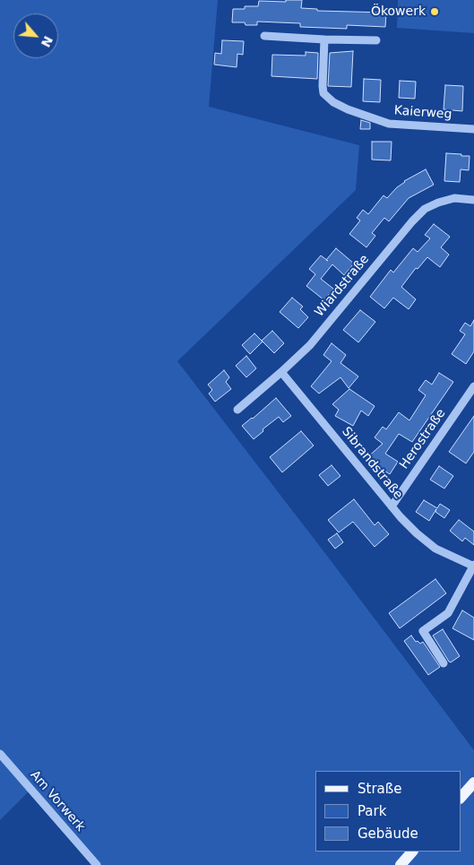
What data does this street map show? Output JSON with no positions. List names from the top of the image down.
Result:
{
  "streets": {
    "street": [
      "Kaierweg",
      "Wiardstraße",
      "Herostraße",
      "Sibrandstraße",
      "Am Vorwerk"
    ]
  },
  "crossings": [
    ["Wiardstraße", "Sibrandstraße"],
    ["Herostraße", "Sibrandstraße"]
  ],
  "places": ["Ökowerk"],
  "legend": ["Straße", "Park", "Gebäude"],
  "north": "bottom right"
}
